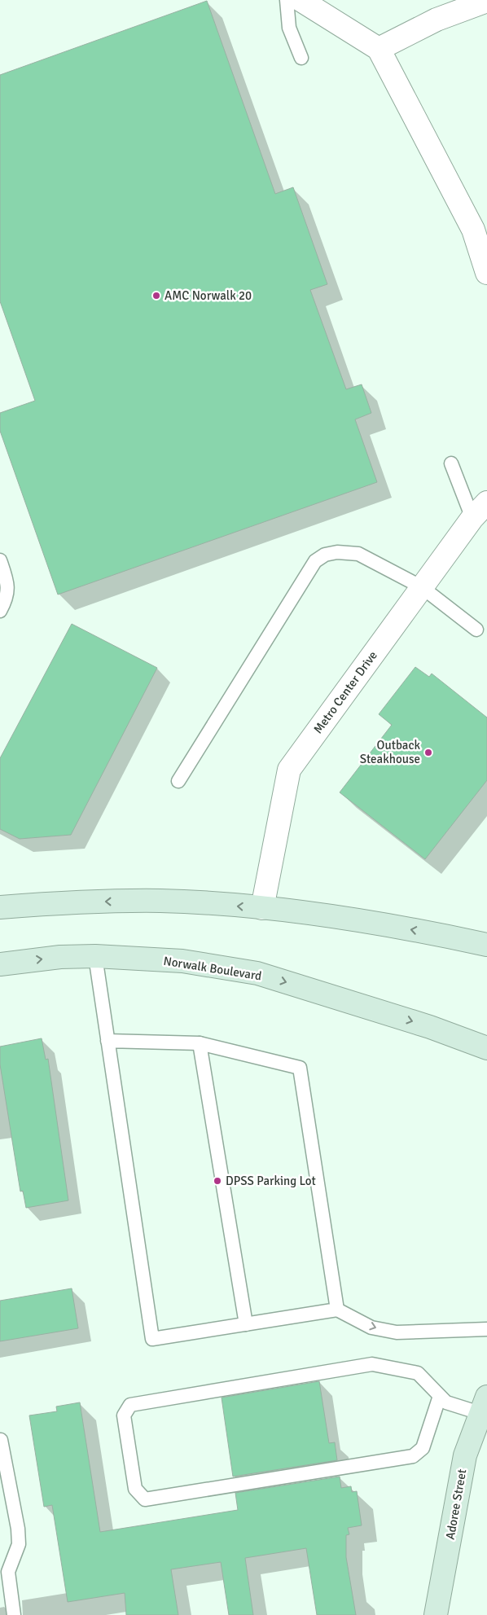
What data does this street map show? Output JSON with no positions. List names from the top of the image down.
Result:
{
  "streets": {
    "main road": ["Norwalk Boulevard", "Adoree Street"],
    "street": ["Metro Center Drive"]
  },
  "places": ["AMC Norwalk 20", "Outback Steakhouse", "DPSS Parking Lot"]
}
